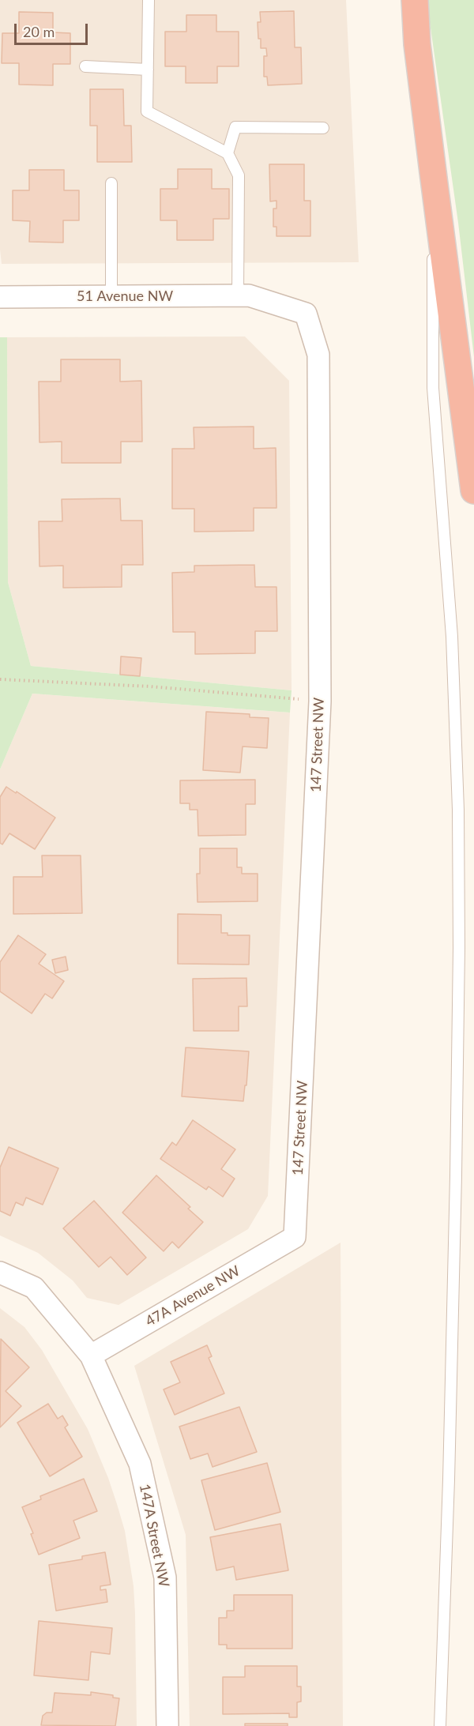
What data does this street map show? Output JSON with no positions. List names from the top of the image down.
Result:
{
  "streets": {
    "street": [
      "51 Avenue NW",
      "147 Street NW",
      "47A Avenue NW",
      "147A Street NW"
    ]
  },
  "crossings": [
    ["51 Avenue NW", "147 Street NW"],
    ["147 Street NW", "47A Avenue NW"],
    ["47A Avenue NW", "147A Street NW"]
  ],
  "scale_bar": "20 m"
}
